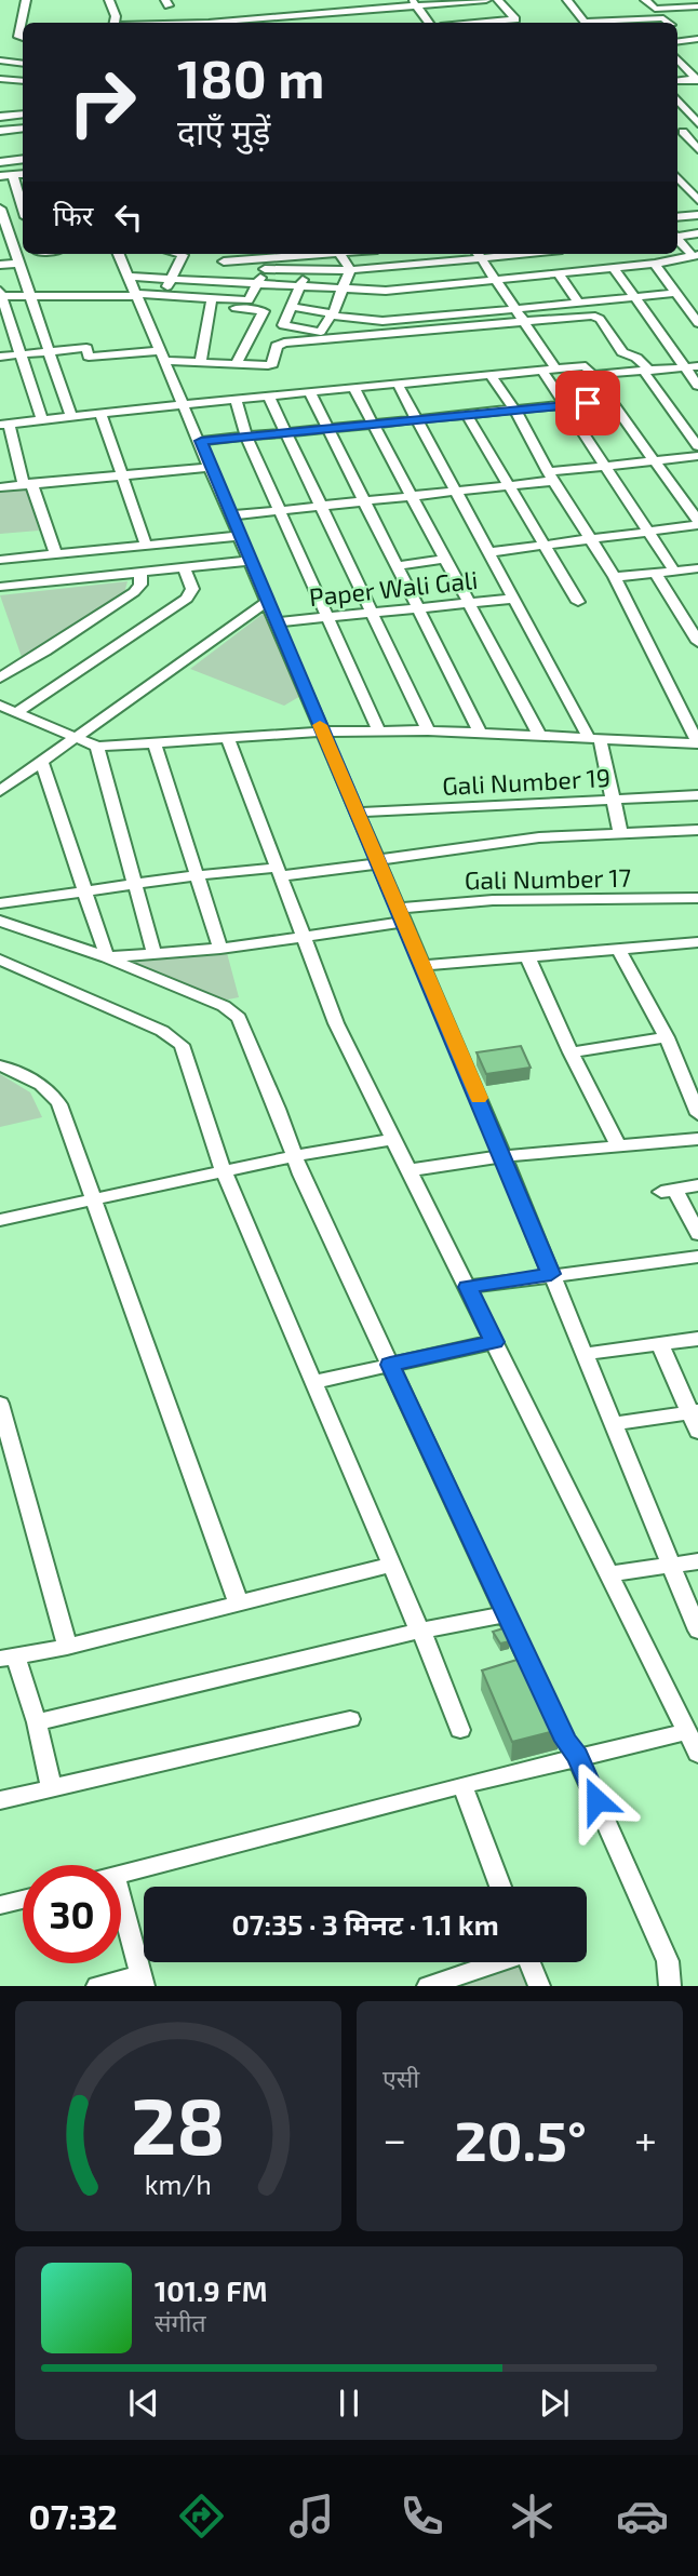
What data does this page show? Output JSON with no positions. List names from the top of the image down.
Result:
{
  "streets": {
    "street": ["Paper Wali Gali", "Gali Number 19", "Gali Number 17"]
  },
  "page": {
    "turn": ["180 m", "दाएँ मुड़ें"],
    "then": "फिर",
    "limit": "30",
    "trip": "07:35 · 3 मिनट · 1.1 km",
    "tile": "एसी",
    "heat": ["−", "20.5°", "+"],
    "song": ["101.9 FM", "संगीत"],
    "tabs": "07:32",
    "gauge": ["28", "km/h"]
  }
}
